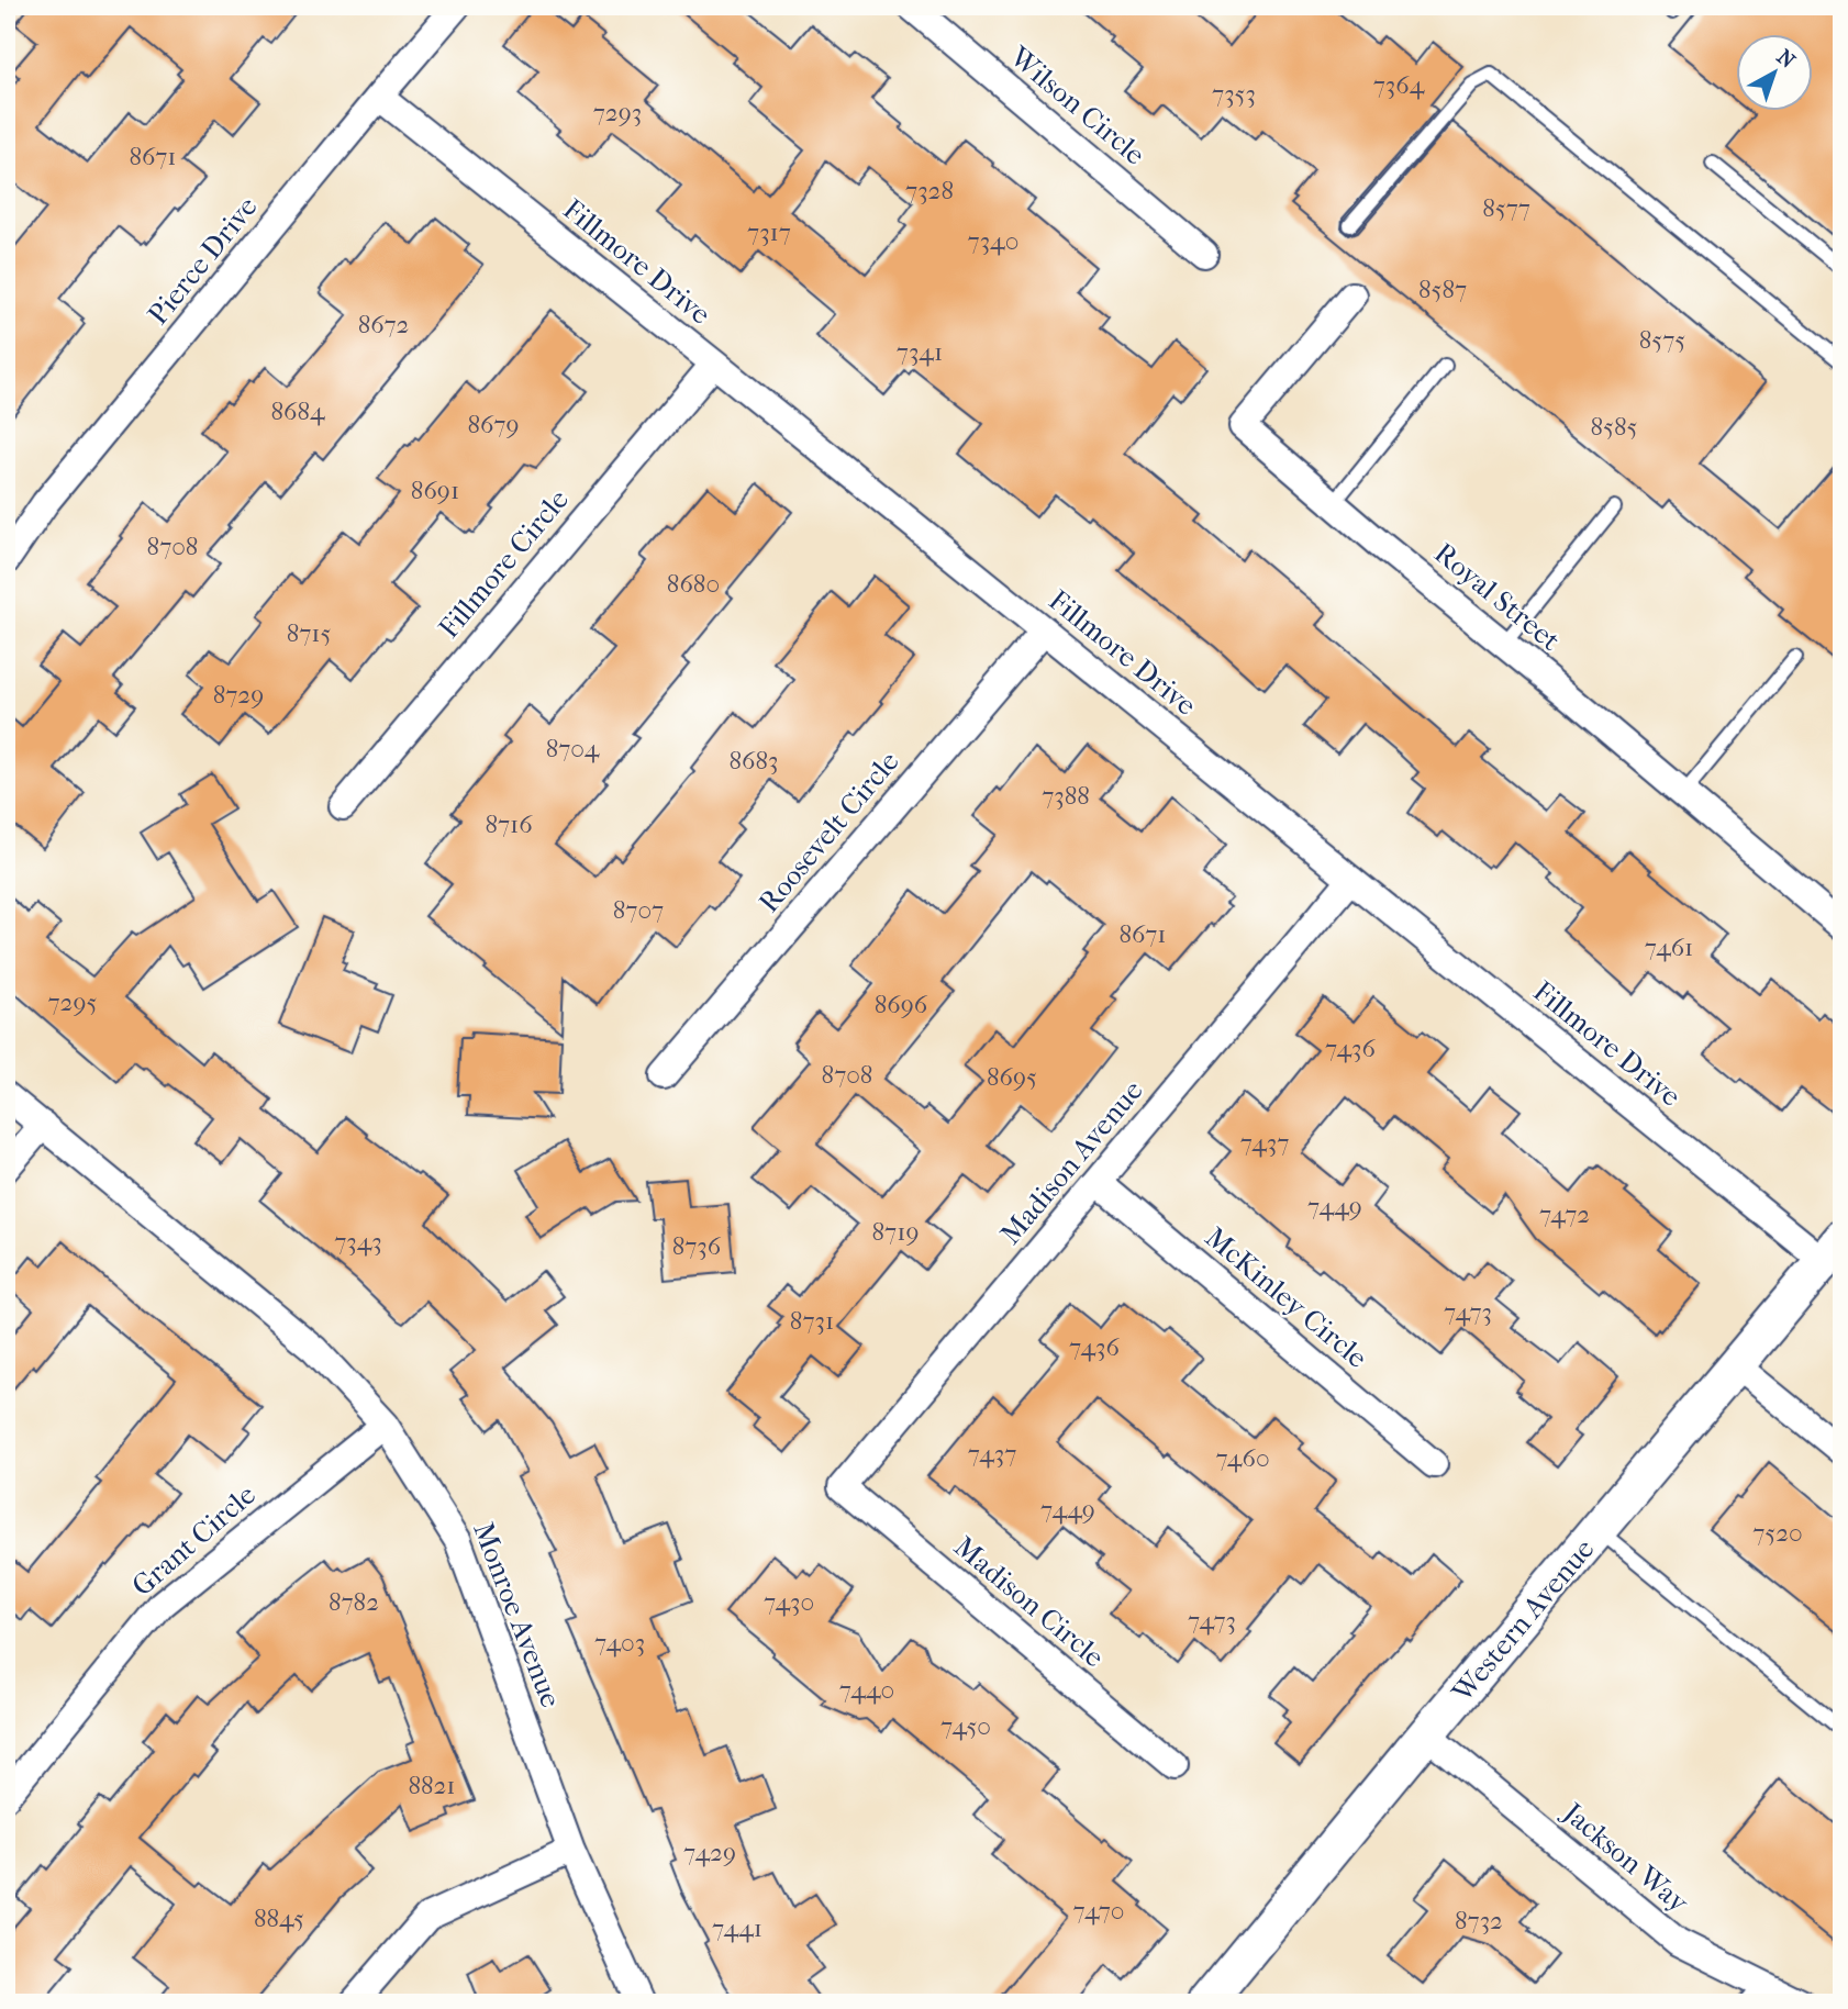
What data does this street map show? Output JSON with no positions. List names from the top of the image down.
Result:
{
  "streets": {
    "main road": ["Western Avenue"],
    "street": [
      "Wilson Circle",
      "Pierce Drive",
      "Fillmore Drive",
      "Fillmore Circle",
      "Royal Street",
      "Roosevelt Circle",
      "Madison Avenue",
      "McKinley Circle",
      "Grant Circle",
      "Madison Circle",
      "Monroe Avenue",
      "Jackson Way"
    ]
  },
  "crossings": [
    ["Pierce Drive", "Fillmore Drive"],
    ["Fillmore Drive", "Fillmore Circle"],
    ["Fillmore Drive", "Roosevelt Circle"],
    ["Fillmore Drive", "Madison Avenue"],
    ["Fillmore Drive", "Western Avenue"],
    ["Madison Avenue", "McKinley Circle"],
    ["Madison Avenue", "Madison Circle"],
    ["Grant Circle", "Monroe Avenue"],
    ["Western Avenue", "Jackson Way"]
  ],
  "house_numbers": [
    "7364",
    "7353",
    "7293",
    "8671",
    "7328",
    "8577",
    "7317",
    "7340",
    "8587",
    "8672",
    "8575",
    "7341",
    "8684",
    "8679",
    "8585",
    "8691",
    "8708",
    "8680",
    "8715",
    "8729",
    "8704",
    "8683",
    "7388",
    "8716",
    "8707",
    "8671",
    "7461",
    "7295",
    "8696",
    "7436",
    "8708",
    "8695",
    "7437",
    "7449",
    "7472",
    "8719",
    "7343",
    "8736",
    "7473",
    "8731",
    "7436",
    "7437",
    "7460",
    "7449",
    "7520",
    "8782",
    "7430",
    "7473",
    "7403",
    "7440",
    "7450",
    "8821",
    "7429",
    "7470",
    "8845",
    "8732",
    "7441"
  ],
  "north": "top right"
}
